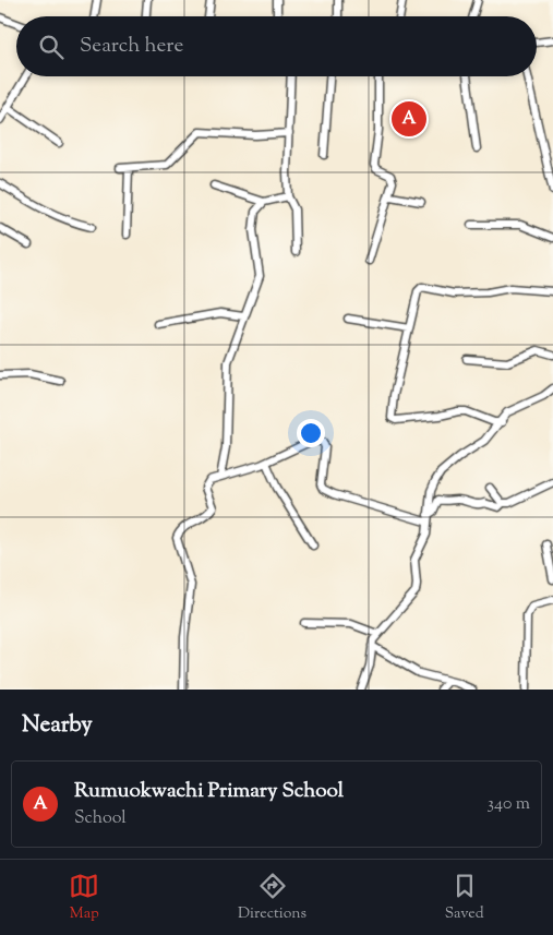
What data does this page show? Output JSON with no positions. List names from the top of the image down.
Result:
{
  "page": {
    "search": "Search here",
    "pins": "A",
    "heading": "Nearby",
    "list": [
      {
        "mark": "A",
        "name": "Rumuokwachi Primary School",
        "note": "School",
        "value": "340 m"
      }
    ],
    "nav": ["Map", "Directions", "Saved"]
  }
}
